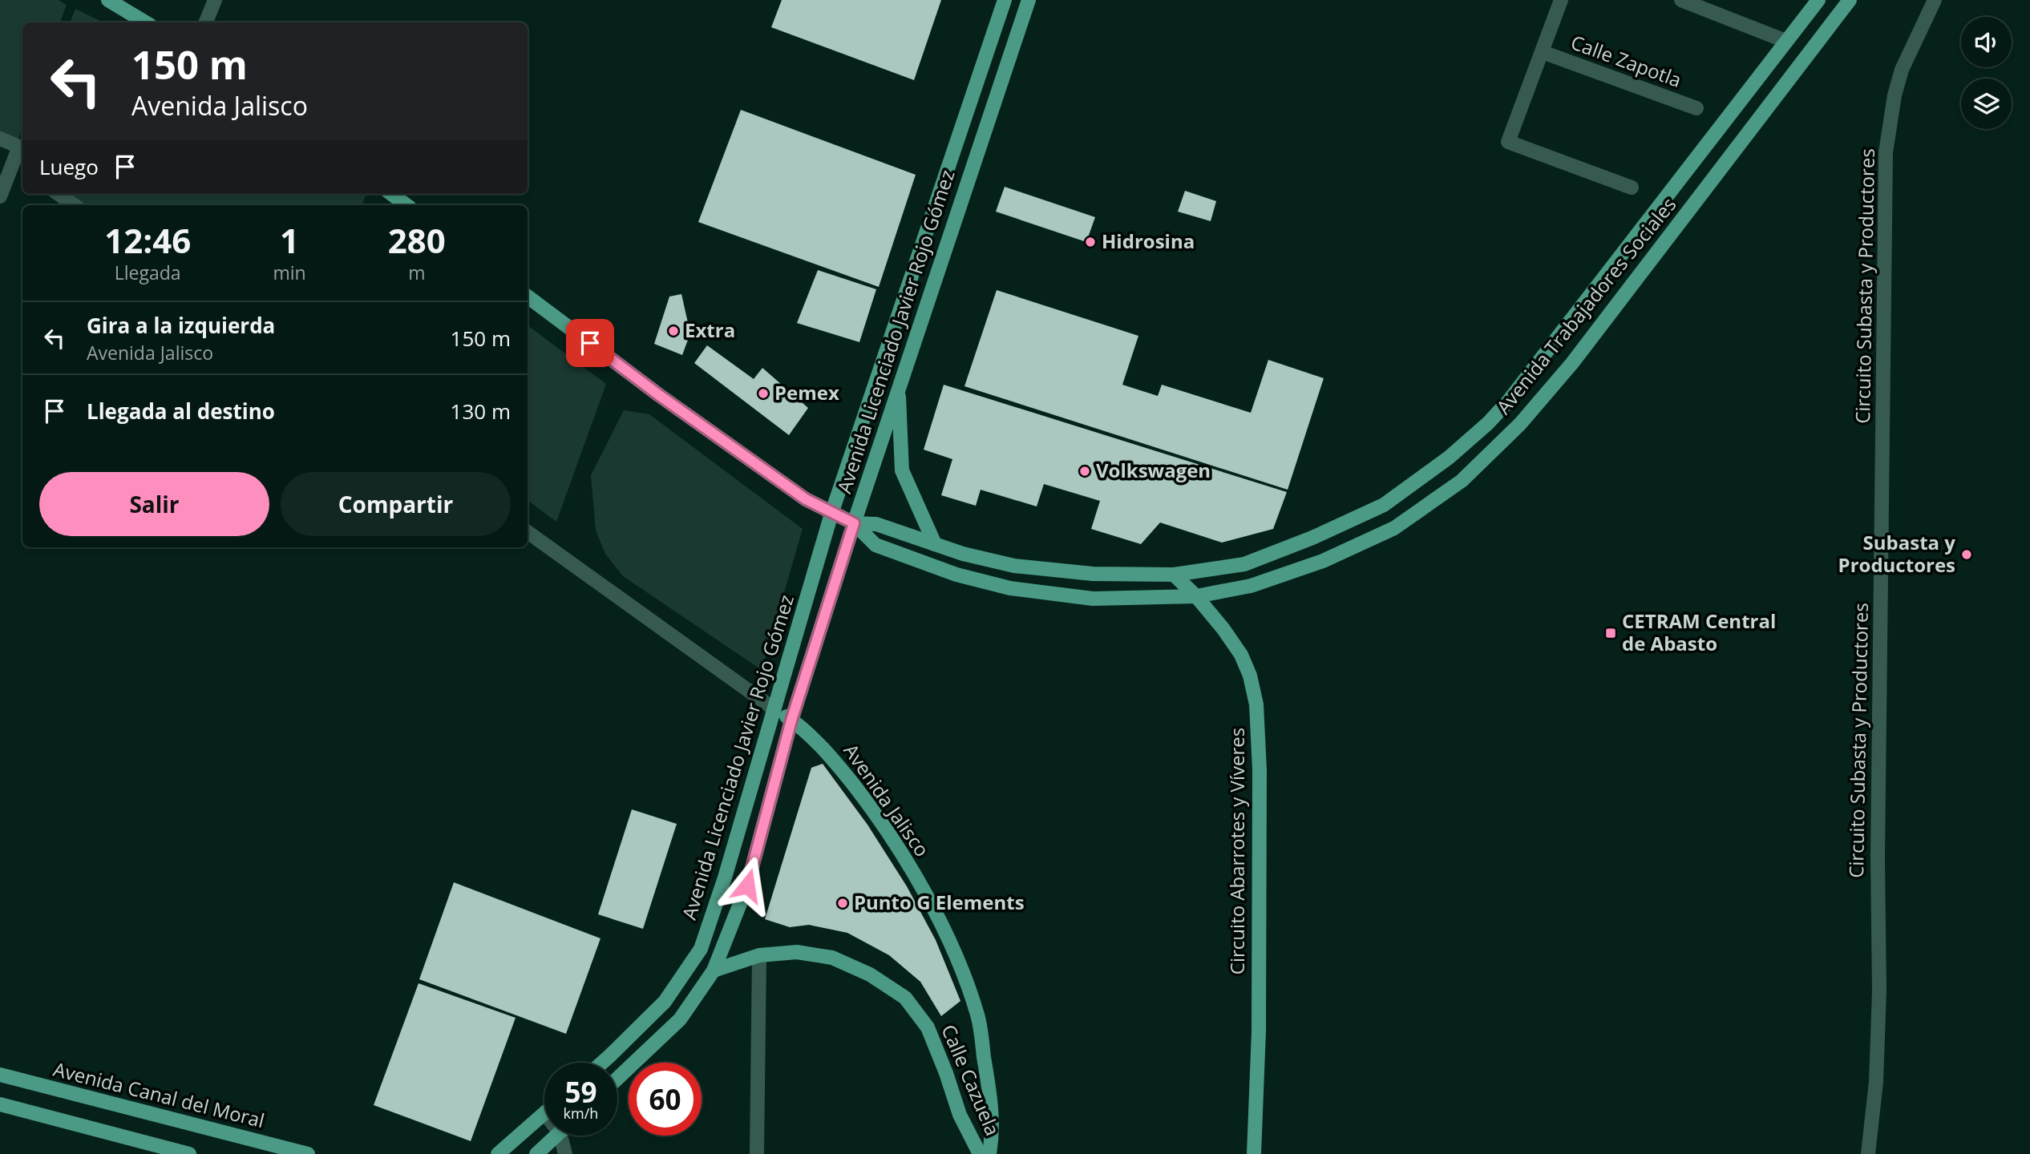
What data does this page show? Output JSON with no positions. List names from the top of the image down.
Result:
{
  "streets": {
    "main road": [
      "Avenida Trabajadores Sociales",
      "Avenida Licenciado Javier Rojo Gómez",
      "Avenida Jalisco",
      "Circuito Abarrotes y Víveres",
      "Calle Cazuela",
      "Avenida Canal del Moral"
    ],
    "street": ["Calle Zapotla", "Circuito Subasta y Productores"]
  },
  "crossings": [
    ["Avenida Trabajadores Sociales", "Avenida Licenciado Javier Rojo Gómez"],
    ["Avenida Trabajadores Sociales", "Circuito Abarrotes y Víveres"],
    ["Avenida Licenciado Javier Rojo Gómez", "Avenida Jalisco"],
    ["Avenida Licenciado Javier Rojo Gómez", "Calle Cazuela"],
    ["Avenida Jalisco", "Calle Cazuela"]
  ],
  "places": {
    "other": [
      "Hidrosina",
      "Extra",
      "Pemex",
      "Volkswagen",
      "Subasta y Productores",
      "Punto G Elements"
    ],
    "transit": ["CETRAM Central de Abasto"]
  },
  "page": {
    "turn": ["150 m", "Avenida Jalisco"],
    "then": "Luego",
    "eta": [
      "12:46",
      "Llegada",
      "1",
      "min",
      "280",
      "m"
    ],
    "list": [
      {
        "name": "Gira a la izquierda",
        "note": "Avenida Jalisco",
        "value": "150 m"
      },
      {
        "name": "Llegada al destino",
        "value": "130 m"
      }
    ],
    "buttons": ["Salir", "Compartir"],
    "speed": "59 km/h",
    "limit": "60"
  }
}
